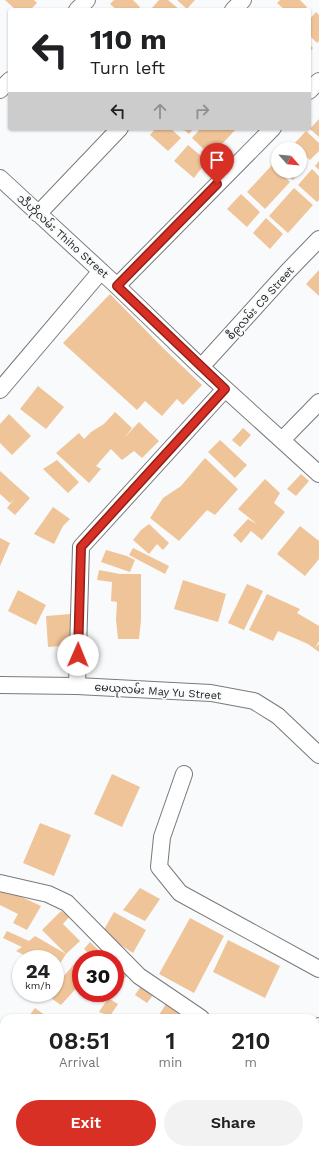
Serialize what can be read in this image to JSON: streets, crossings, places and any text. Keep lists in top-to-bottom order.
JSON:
{
  "streets": {
    "street": ["သီဟိုလမ်း Thiho Street", "စီ၉လမ်း C9 Street", "မေယုလမ်း May Yu Street"]
  },
  "crossings": [
    ["သီဟိုလမ်း Thiho Street", "စီ၉လမ်း C9 Street"]
  ],
  "north": "bottom right",
  "page": {
    "turn": ["110 m", "Turn left"],
    "speed": "24 km/h",
    "limit": "30",
    "eta": [
      "08:51",
      "Arrival",
      "1",
      "min",
      "210",
      "m"
    ],
    "buttons": ["Exit", "Share"]
  }
}
